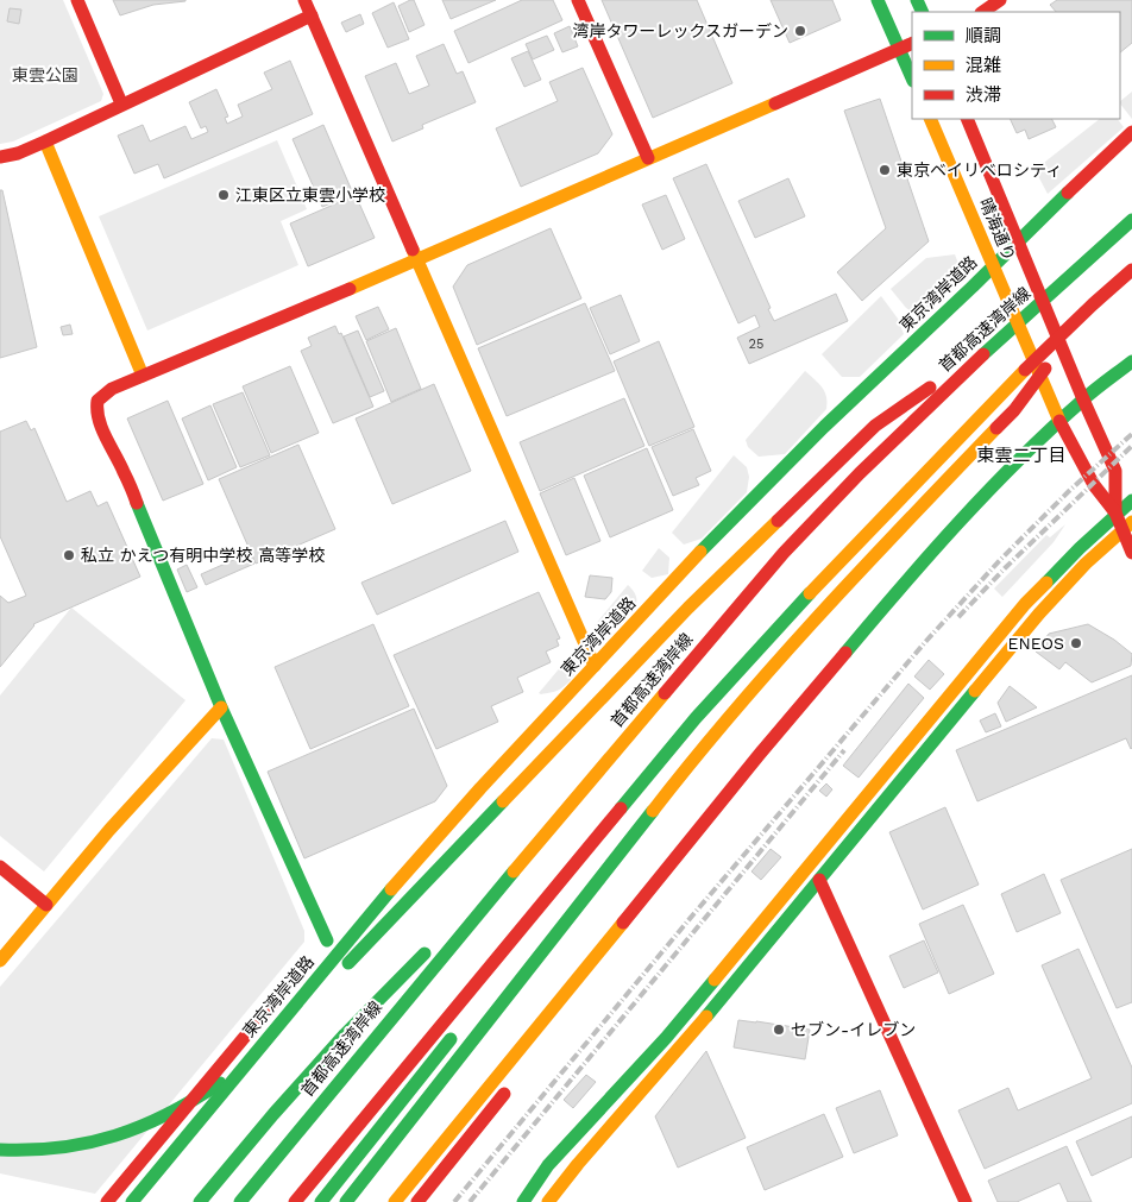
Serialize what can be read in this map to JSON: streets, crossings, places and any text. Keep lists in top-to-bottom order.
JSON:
{
  "streets": {
    "main road": ["晴海通り", "東京湾岸道路", "首都高速湾岸線"]
  },
  "crossings": [
    ["晴海通り", "東京湾岸道路"]
  ],
  "districts": ["東雲二丁目"],
  "parks": ["東雲公園"],
  "places": [
    "湾岸タワーレックスガーデン",
    "東京ベイリベロシティ",
    "江東区立東雲小学校",
    "私立 かえつ有明中学校 高等学校",
    "ENEOS",
    "セブン-イレブン"
  ],
  "house_numbers": ["25"],
  "legend": ["順調", "混雑", "渋滞"]
}
